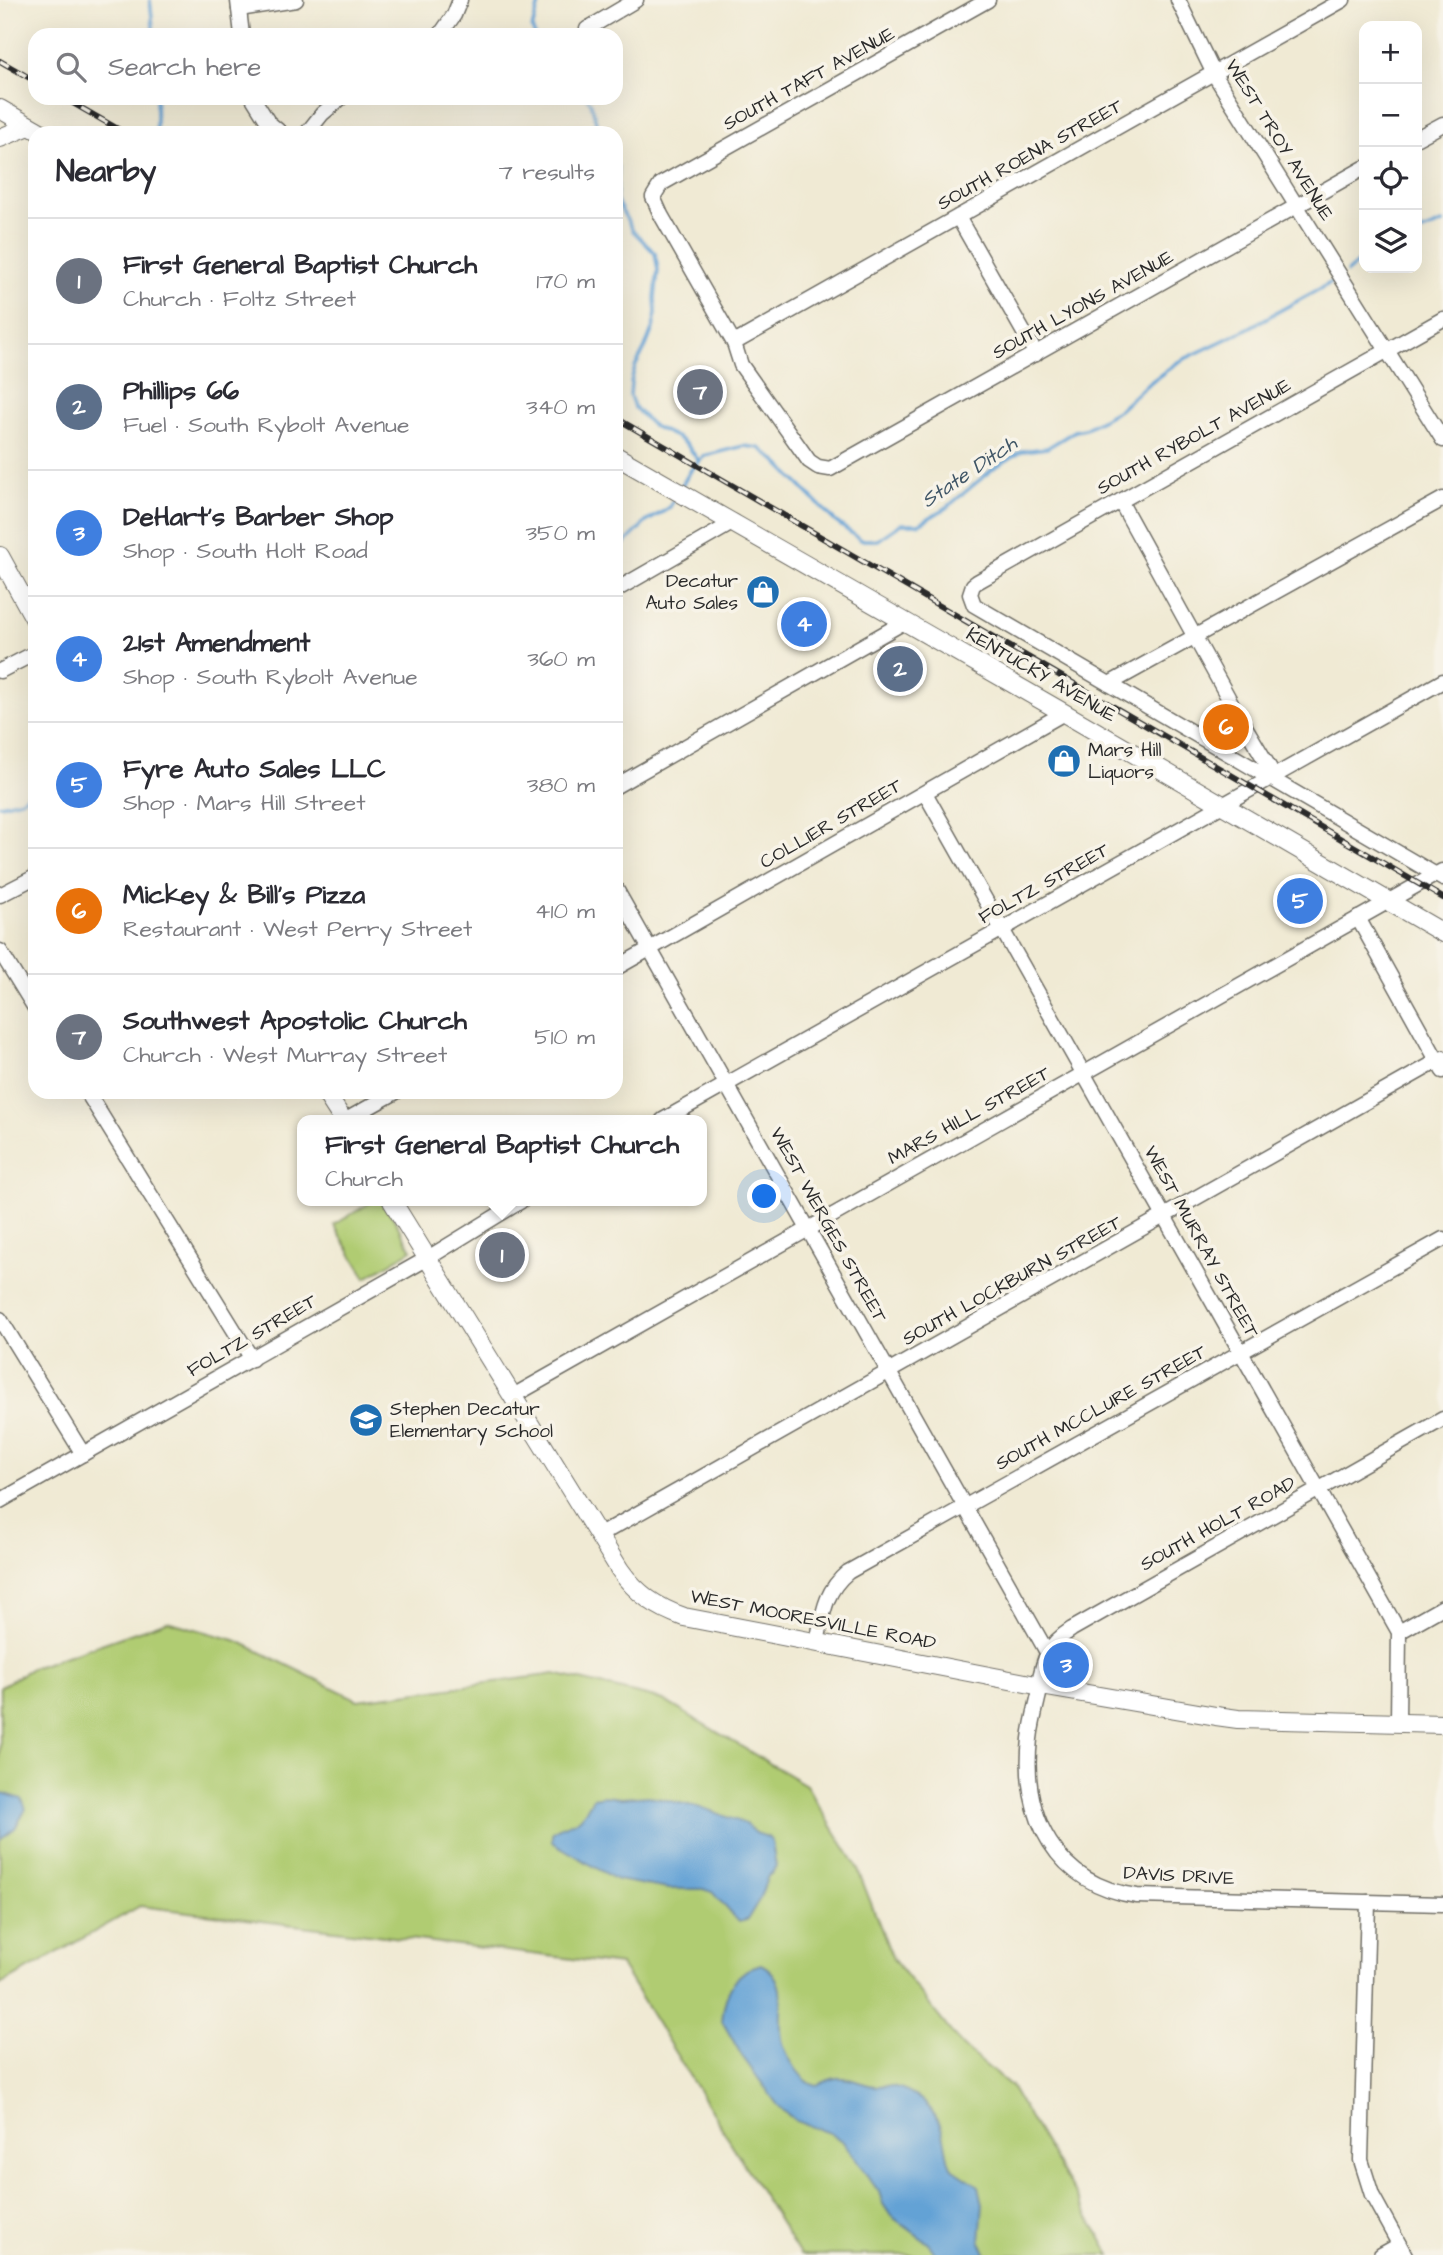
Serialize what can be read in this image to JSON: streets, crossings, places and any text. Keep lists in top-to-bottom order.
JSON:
{
  "streets": {
    "main road": ["KENTUCKY AVENUE", "WEST MOORESVILLE ROAD"],
    "street": [
      "SOUTH TAFT AVENUE",
      "WEST TROY AVENUE",
      "SOUTH ROENA STREET",
      "SOUTH LYONS AVENUE",
      "SOUTH RYBOLT AVENUE",
      "COLLIER STREET",
      "FOLTZ STREET",
      "MARS HILL STREET",
      "WEST WERGES STREET",
      "WEST MURRAY STREET",
      "SOUTH LOCKBURN STREET",
      "SOUTH MCCLURE STREET",
      "SOUTH HOLT ROAD",
      "DAVIS DRIVE"
    ]
  },
  "crossings": [
    ["SOUTH TAFT AVENUE", "SOUTH ROENA STREET"],
    ["SOUTH TAFT AVENUE", "SOUTH LYONS AVENUE"],
    ["WEST TROY AVENUE", "SOUTH ROENA STREET"],
    ["WEST TROY AVENUE", "SOUTH LYONS AVENUE"],
    ["WEST TROY AVENUE", "SOUTH RYBOLT AVENUE"],
    ["SOUTH ROENA STREET", "SOUTH LYONS AVENUE"],
    ["KENTUCKY AVENUE", "COLLIER STREET"],
    ["KENTUCKY AVENUE", "FOLTZ STREET"],
    ["KENTUCKY AVENUE", "MARS HILL STREET"],
    ["COLLIER STREET", "WEST WERGES STREET"],
    ["COLLIER STREET", "WEST MURRAY STREET"],
    ["FOLTZ STREET", "WEST WERGES STREET"],
    ["FOLTZ STREET", "WEST MURRAY STREET"],
    ["FOLTZ STREET", "WEST MOORESVILLE ROAD"],
    ["MARS HILL STREET", "WEST WERGES STREET"],
    ["MARS HILL STREET", "WEST MURRAY STREET"],
    ["MARS HILL STREET", "WEST MOORESVILLE ROAD"],
    ["WEST WERGES STREET", "SOUTH LOCKBURN STREET"],
    ["WEST WERGES STREET", "SOUTH MCCLURE STREET"],
    ["WEST WERGES STREET", "SOUTH HOLT ROAD"],
    ["WEST MURRAY STREET", "SOUTH LOCKBURN STREET"],
    ["WEST MURRAY STREET", "SOUTH MCCLURE STREET"],
    ["WEST MURRAY STREET", "SOUTH HOLT ROAD"],
    ["WEST MURRAY STREET", "WEST MOORESVILLE ROAD"],
    ["SOUTH LOCKBURN STREET", "WEST MOORESVILLE ROAD"],
    ["SOUTH MCCLURE STREET", "WEST MOORESVILLE ROAD"],
    ["WEST MOORESVILLE ROAD", "DAVIS DRIVE"]
  ],
  "water": ["State Ditch"],
  "places": {
    "shop": ["Decatur Auto Sales", "Mars Hill Liquors"],
    "school or university": ["Stephen Decatur Elementary School"]
  },
  "page": {
    "map_buttons": ["+", "−"],
    "search": "Search here",
    "heading": ["Nearby", "7 results"],
    "list": [
      {
        "mark": "1",
        "name": "First General Baptist Church",
        "note": "Church · Foltz Street",
        "value": "170 m"
      },
      {
        "mark": "2",
        "name": "Phillips 66",
        "note": "Fuel · South Rybolt Avenue",
        "value": "340 m"
      },
      {
        "mark": "3",
        "name": "DeHart’s Barber Shop",
        "note": "Shop · South Holt Road",
        "value": "350 m"
      },
      {
        "mark": "4",
        "name": "21st Amendment",
        "note": "Shop · South Rybolt Avenue",
        "value": "360 m"
      },
      {
        "mark": "5",
        "name": "Fyre Auto Sales LLC",
        "note": "Shop · Mars Hill Street",
        "value": "380 m"
      },
      {
        "mark": "6",
        "name": "Mickey & Bill's Pizza",
        "note": "Restaurant · West Perry Street",
        "value": "410 m"
      },
      {
        "mark": "7",
        "name": "Southwest Apostolic Church",
        "note": "Church · West Murray Street",
        "value": "510 m"
      }
    ],
    "pins": [
      "7",
      "4",
      "2",
      "6",
      "5",
      "1",
      "3"
    ],
    "popup": ["First General Baptist Church", "Church"]
  }
}
